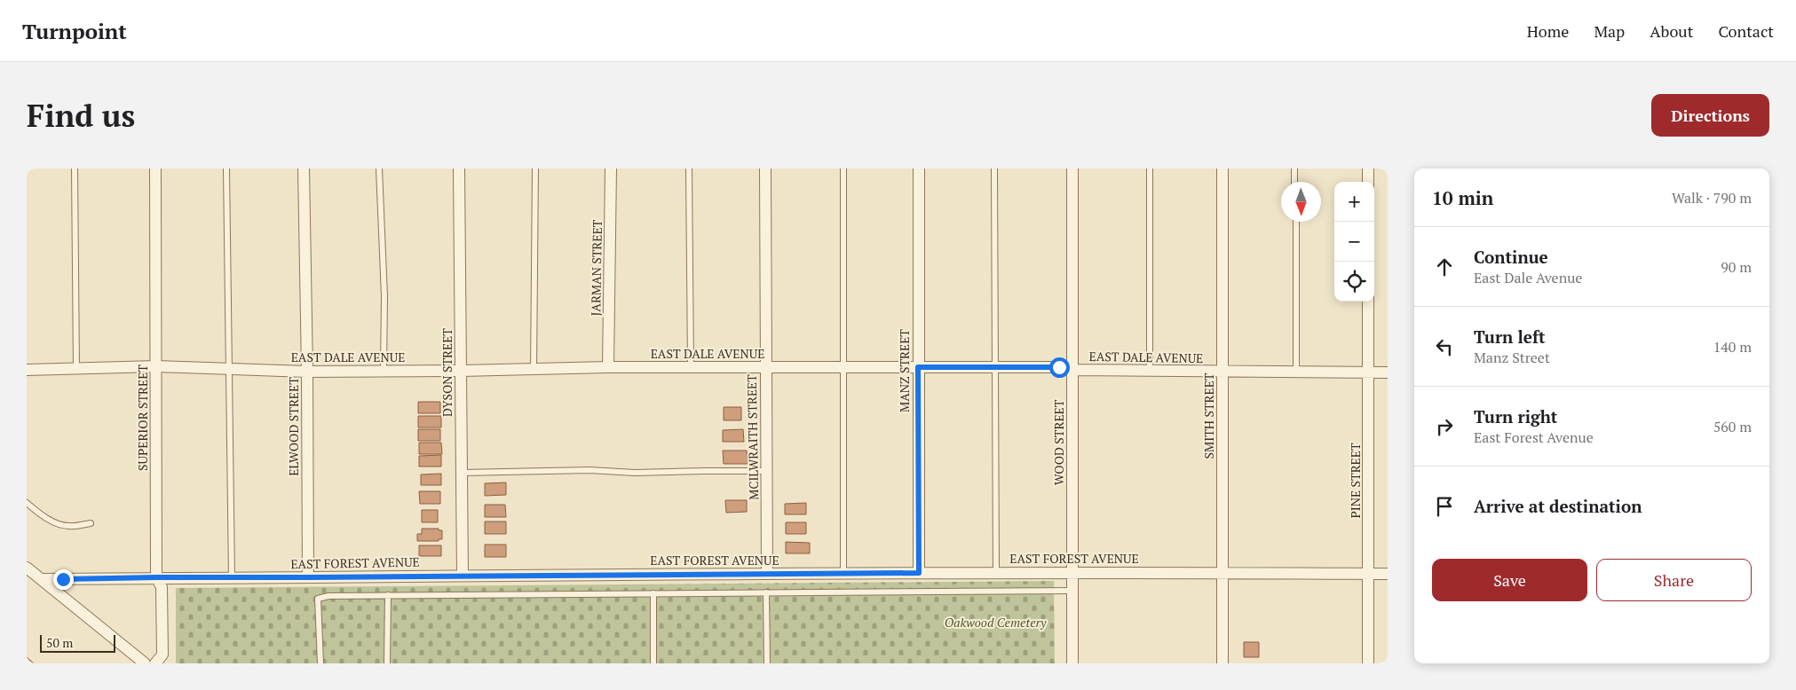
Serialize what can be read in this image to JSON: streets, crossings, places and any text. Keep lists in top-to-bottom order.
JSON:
{
  "streets": {
    "street": [
      "JARMAN STREET",
      "EAST DALE AVENUE",
      "MANZ STREET",
      "DYSON STREET",
      "SMITH STREET",
      "SUPERIOR STREET",
      "ELWOOD STREET",
      "MCILWRAITH STREET",
      "WOOD STREET",
      "PINE STREET",
      "EAST FOREST AVENUE"
    ]
  },
  "crossings": [
    ["JARMAN STREET", "EAST DALE AVENUE"],
    ["EAST DALE AVENUE", "MANZ STREET"],
    ["EAST DALE AVENUE", "DYSON STREET"],
    ["EAST DALE AVENUE", "SMITH STREET"],
    ["EAST DALE AVENUE", "SUPERIOR STREET"],
    ["EAST DALE AVENUE", "ELWOOD STREET"],
    ["EAST DALE AVENUE", "MCILWRAITH STREET"],
    ["EAST DALE AVENUE", "WOOD STREET"],
    ["EAST DALE AVENUE", "PINE STREET"],
    ["MANZ STREET", "EAST FOREST AVENUE"],
    ["DYSON STREET", "EAST FOREST AVENUE"],
    ["SMITH STREET", "EAST FOREST AVENUE"],
    ["SUPERIOR STREET", "EAST FOREST AVENUE"],
    ["ELWOOD STREET", "EAST FOREST AVENUE"],
    ["MCILWRAITH STREET", "EAST FOREST AVENUE"],
    ["WOOD STREET", "EAST FOREST AVENUE"],
    ["PINE STREET", "EAST FOREST AVENUE"]
  ],
  "parks": ["Oakwood Cemetery"],
  "scale_bar": "50 m",
  "north": "bottom",
  "page": {
    "header": "Turnpoint",
    "nav": [
      "Home",
      "Map",
      "About",
      "Contact"
    ],
    "buttons": [
      "Directions",
      ["Save", "Share"]
    ],
    "title": "Find us",
    "heading": ["10 min", "Walk · 790 m"],
    "map_buttons": ["+", "−"],
    "list": [
      ["Continue", "East Dale Avenue", "90 m"],
      ["Turn left", "Manz Street", "140 m"],
      ["Turn right", "East Forest Avenue", "560 m"],
      "Arrive at destination"
    ],
    "scale": "50 m"
  }
}
